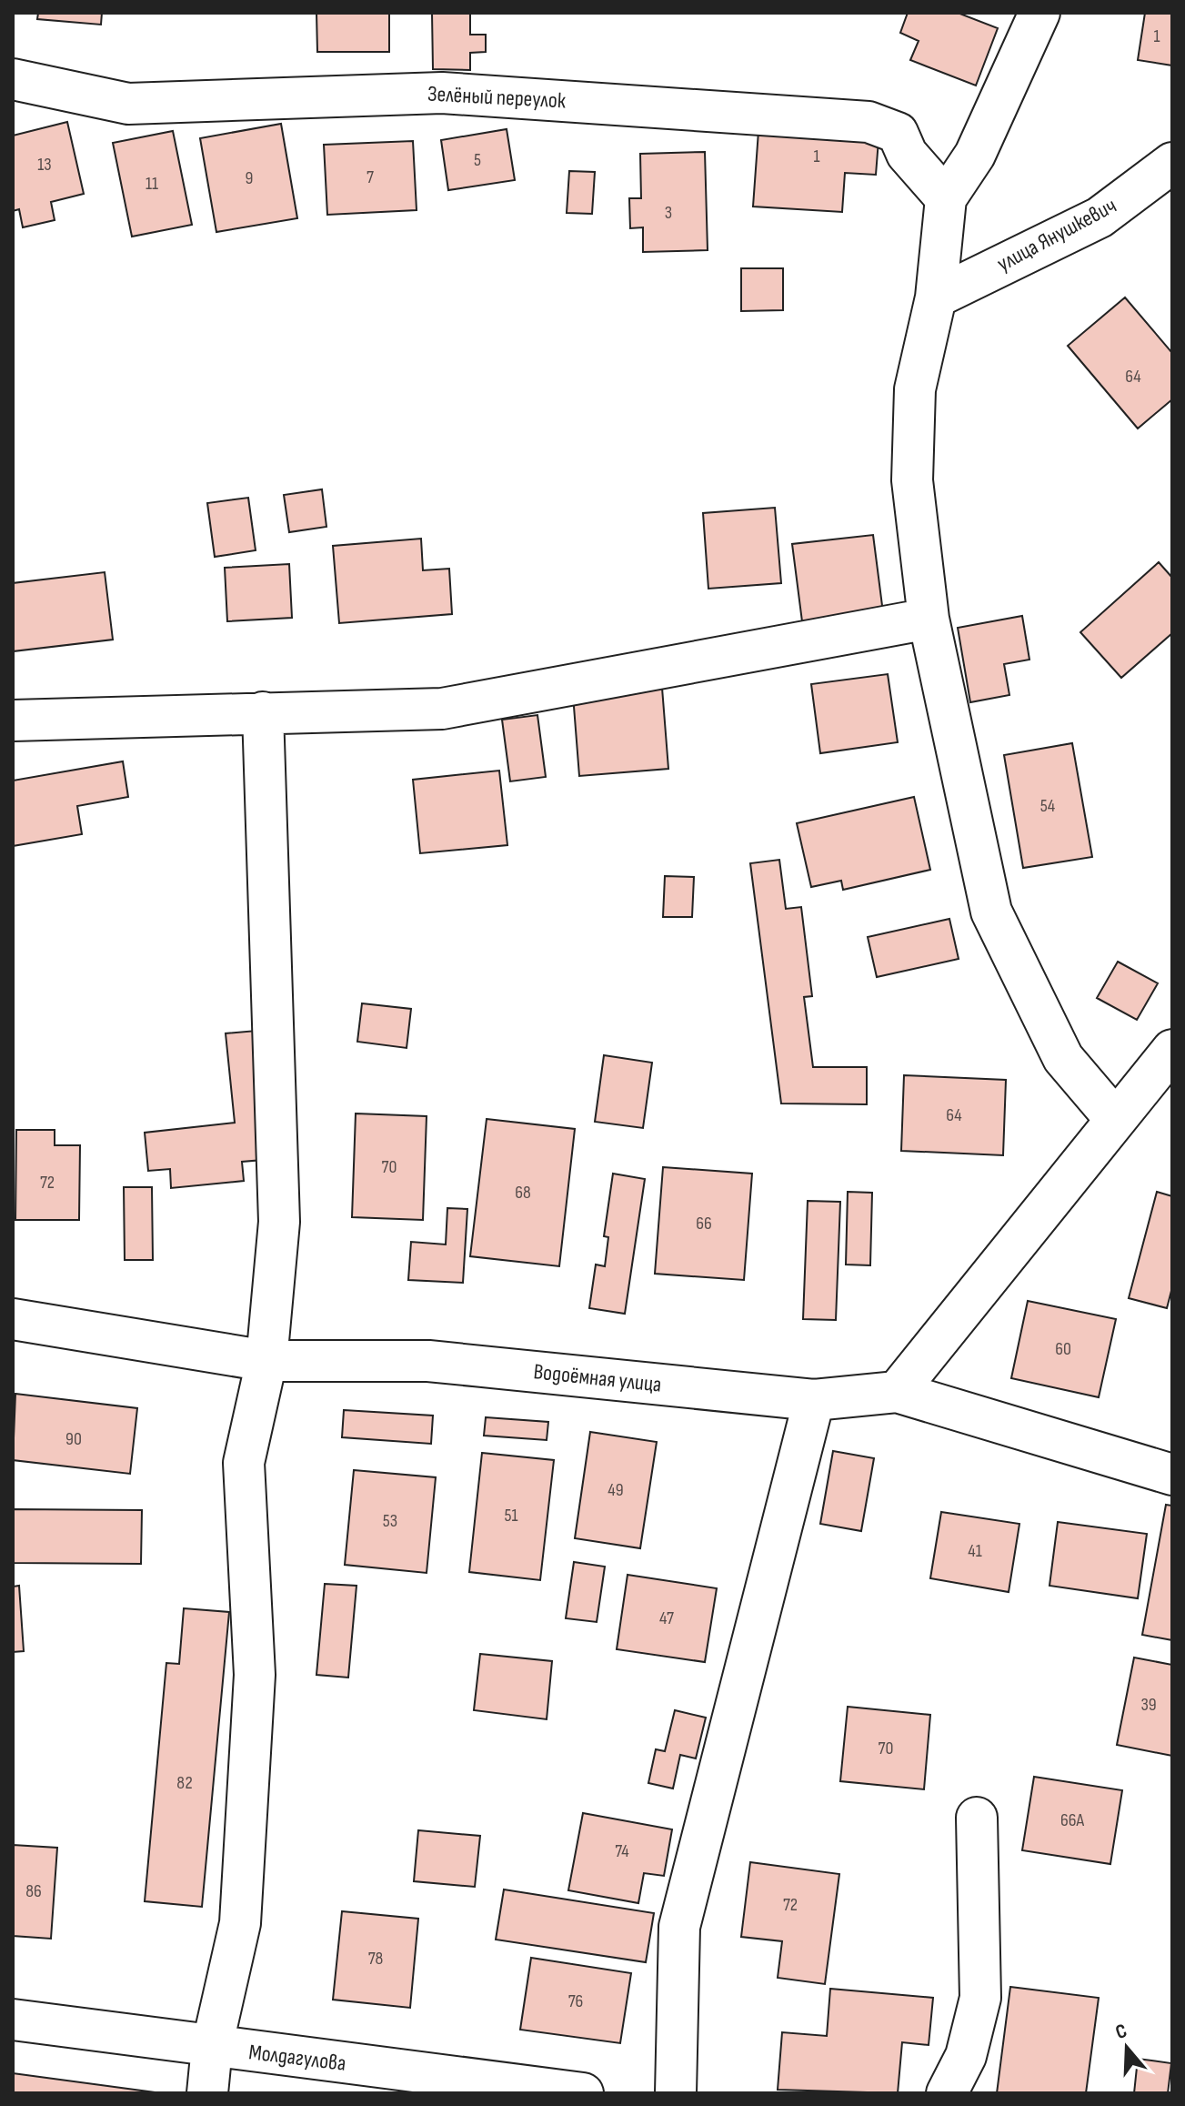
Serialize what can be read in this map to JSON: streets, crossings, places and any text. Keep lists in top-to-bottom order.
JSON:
{
  "streets": {
    "street": [
      "Зелёный переулок",
      "улица Янушкевич",
      "Водоёмная улица",
      "Молдагулова"
    ]
  },
  "house_numbers": [
    "1",
    "1",
    "5",
    "13",
    "7",
    "9",
    "11",
    "3",
    "64",
    "54",
    "64",
    "70",
    "72",
    "68",
    "66",
    "60",
    "90",
    "49",
    "51",
    "53",
    "41",
    "47",
    "39",
    "70",
    "82",
    "66А",
    "74",
    "86",
    "72",
    "78",
    "76"
  ],
  "north": "top"
}
